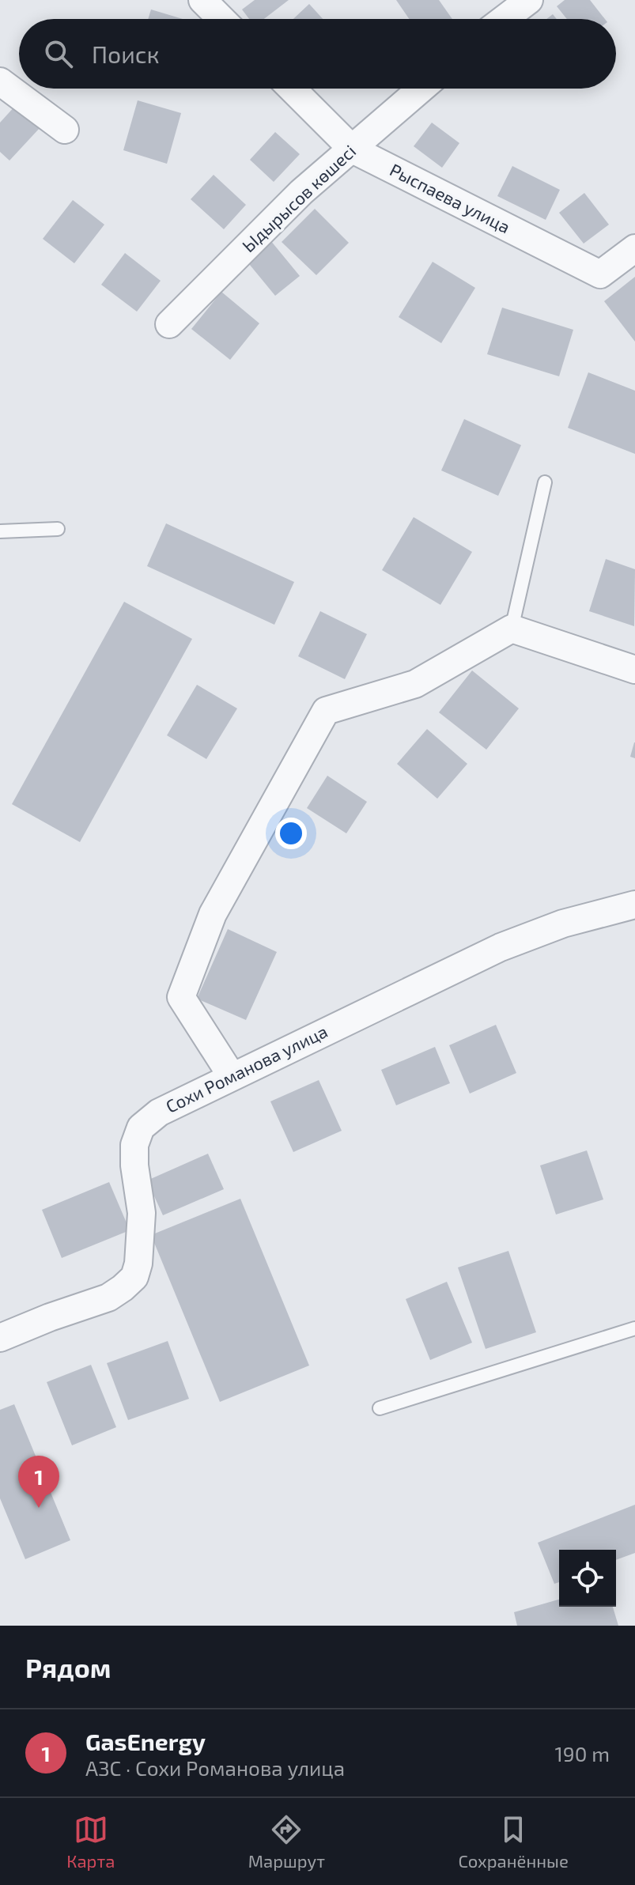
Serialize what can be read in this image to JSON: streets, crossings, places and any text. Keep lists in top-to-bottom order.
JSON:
{
  "streets": {
    "street": ["Ыдырысов көшесі", "Рыспаева улица", "Сохи Романова улица"]
  },
  "crossings": [
    ["Ыдырысов көшесі", "Рыспаева улица"]
  ],
  "page": {
    "search": "Поиск",
    "pins": "1",
    "heading": "Рядом",
    "list": [
      {
        "mark": "1",
        "name": "GasEnergy",
        "note": "АЗС · Сохи Романова улица",
        "value": "190 m"
      }
    ],
    "nav": ["Карта", "Маршрут", "Сохранённые"]
  }
}
